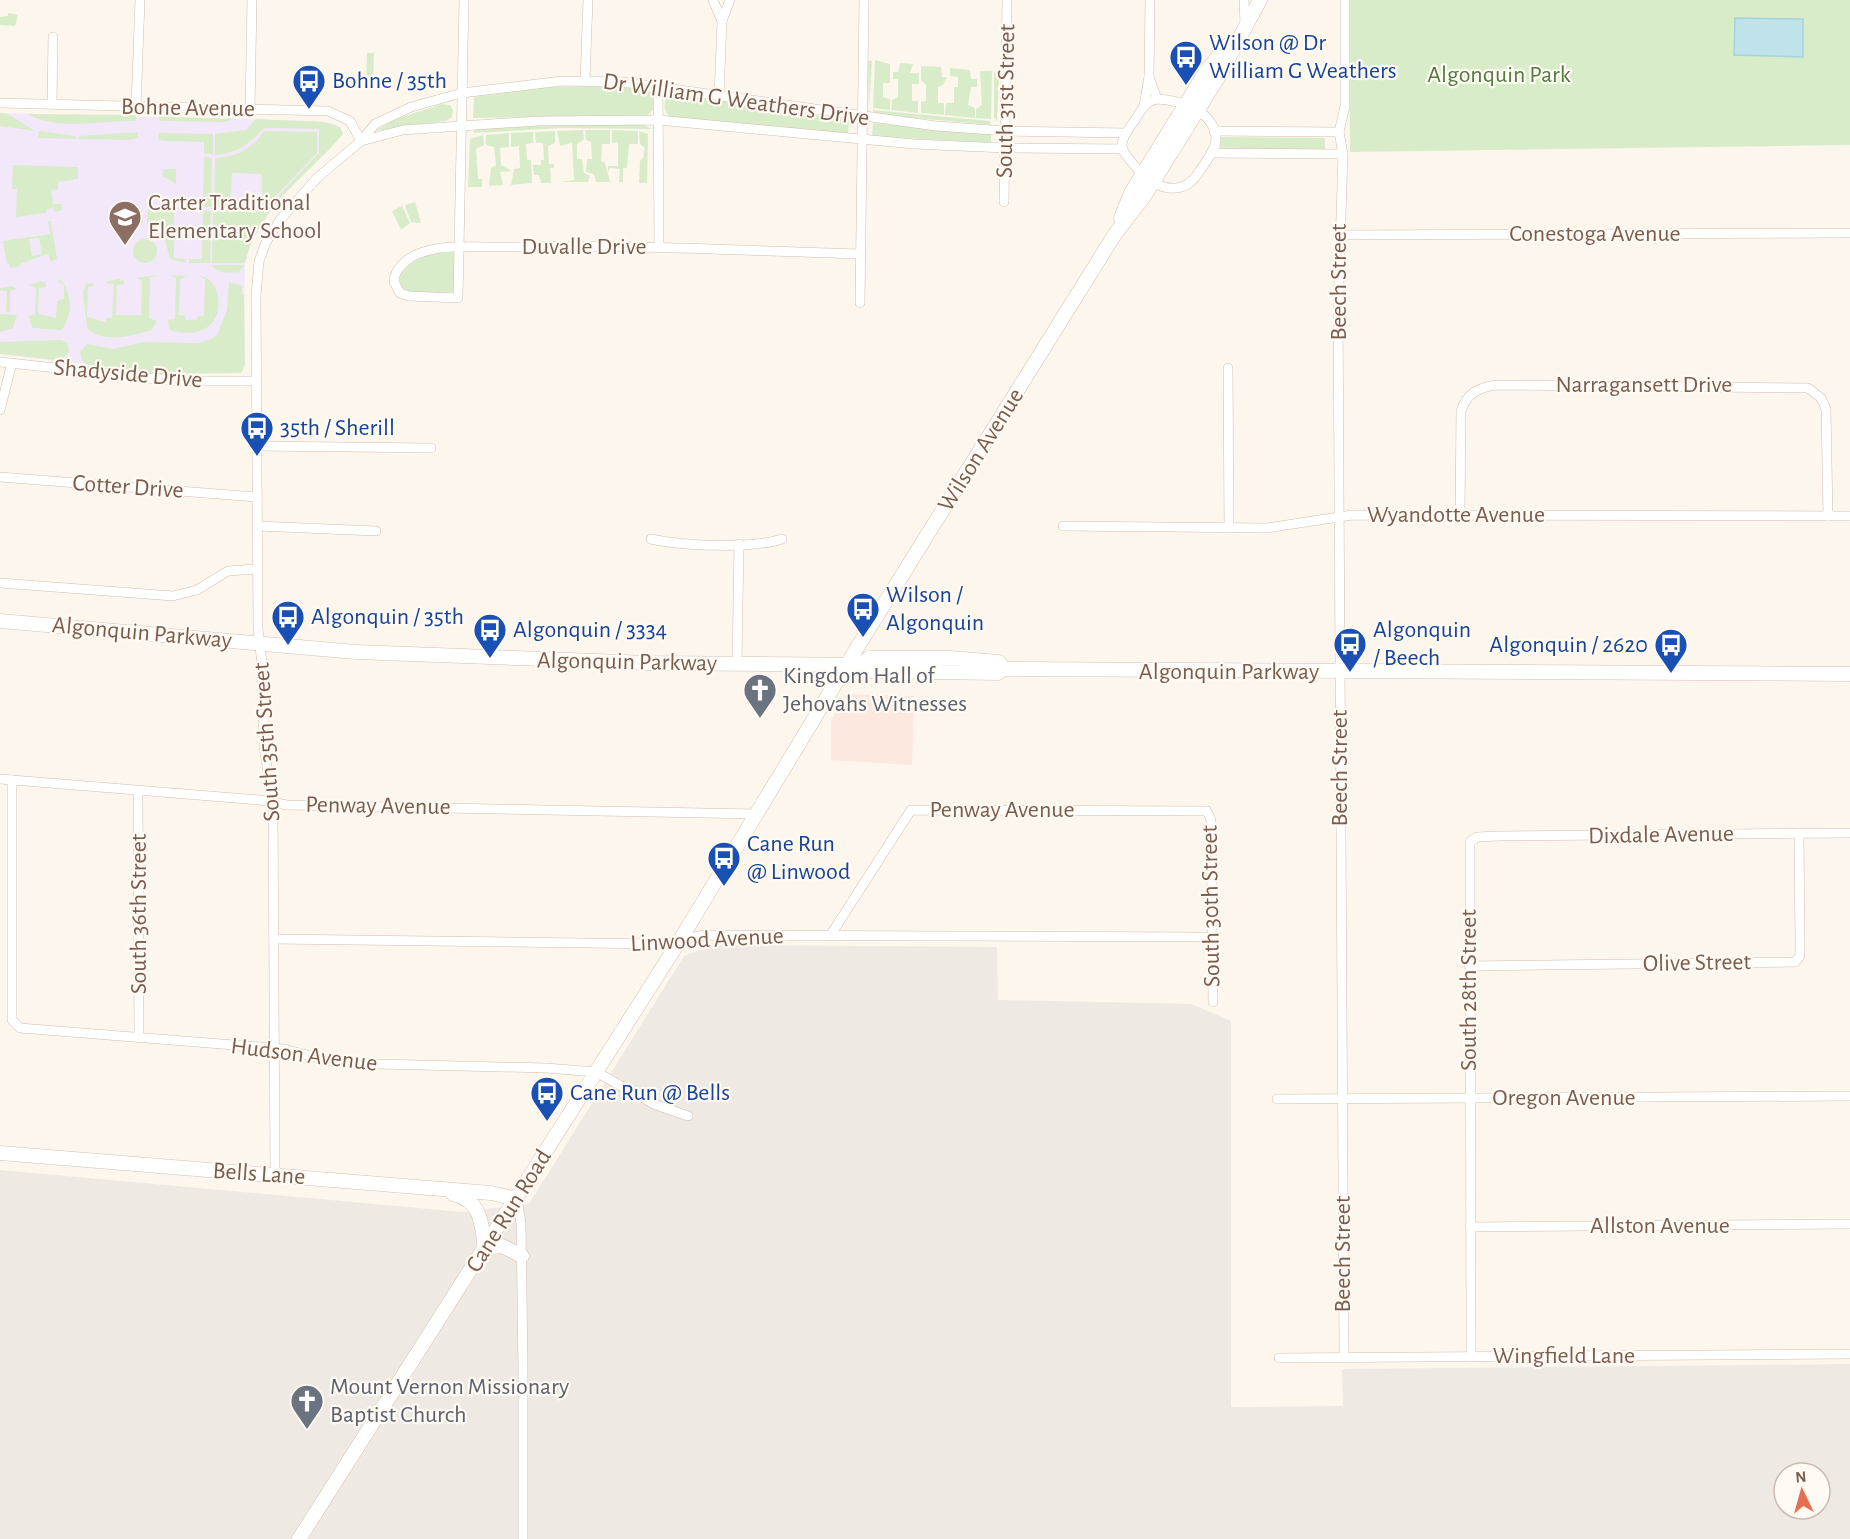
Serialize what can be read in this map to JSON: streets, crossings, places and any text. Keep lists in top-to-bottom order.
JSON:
{
  "streets": {
    "main road": [
      "Wilson Avenue",
      "Algonquin Parkway",
      "Bells Lane",
      "Cane Run Road"
    ],
    "street": [
      "Dr William G Weathers Drive",
      "South 31st Street",
      "Bohne Avenue",
      "Conestoga Avenue",
      "Duvalle Drive",
      "Beech Street",
      "Shadyside Drive",
      "Narragansett Drive",
      "Cotter Drive",
      "Wyandotte Avenue",
      "South 35th Street",
      "Penway Avenue",
      "Dixdale Avenue",
      "South 30th Street",
      "South 36th Street",
      "Linwood Avenue",
      "Olive Street",
      "South 28th Street",
      "Hudson Avenue",
      "Oregon Avenue",
      "Allston Avenue",
      "Wingfield Lane"
    ]
  },
  "crossings": [
    ["Dr William G Weathers Drive", "South 31st Street"],
    ["Dr William G Weathers Drive", "Bohne Avenue"],
    ["Dr William G Weathers Drive", "South 35th Street"],
    ["Conestoga Avenue", "Beech Street"],
    ["Beech Street", "Wyandotte Avenue"],
    ["Beech Street", "Algonquin Parkway"],
    ["Beech Street", "Oregon Avenue"],
    ["Beech Street", "Wingfield Lane"],
    ["Shadyside Drive", "South 35th Street"],
    ["Narragansett Drive", "Wyandotte Avenue"],
    ["Wilson Avenue", "Algonquin Parkway"],
    ["Wilson Avenue", "Cane Run Road"],
    ["Cotter Drive", "South 35th Street"],
    ["Algonquin Parkway", "South 35th Street"],
    ["Algonquin Parkway", "Cane Run Road"],
    ["South 35th Street", "Penway Avenue"],
    ["South 35th Street", "Linwood Avenue"],
    ["South 35th Street", "Hudson Avenue"],
    ["South 35th Street", "Bells Lane"],
    ["Penway Avenue", "South 30th Street"],
    ["Penway Avenue", "South 36th Street"],
    ["Penway Avenue", "Linwood Avenue"],
    ["Penway Avenue", "Hudson Avenue"],
    ["Penway Avenue", "Cane Run Road"],
    ["Dixdale Avenue", "Olive Street"],
    ["Dixdale Avenue", "South 28th Street"],
    ["South 30th Street", "Linwood Avenue"],
    ["South 36th Street", "Hudson Avenue"],
    ["Linwood Avenue", "Cane Run Road"],
    ["Olive Street", "South 28th Street"],
    ["South 28th Street", "Oregon Avenue"],
    ["South 28th Street", "Allston Avenue"],
    ["South 28th Street", "Wingfield Lane"],
    ["Hudson Avenue", "Cane Run Road"],
    ["Bells Lane", "Cane Run Road"]
  ],
  "parks": ["Algonquin Park"],
  "places": {
    "bus stop": [
      "Wilson @ Dr William G Weathers",
      "Bohne / 35th",
      "35th / Sherill",
      "Wilson / Algonquin",
      "Algonquin / 35th",
      "Algonquin / 3334",
      "Algonquin / Beech",
      "Algonquin / 2620",
      "Cane Run @ Linwood",
      "Cane Run @ Bells"
    ],
    "school or university": ["Carter Traditional Elementary School"],
    "church": ["Kingdom Hall of Jehovahs Witnesses", "Mount Vernon Missionary Baptist Church"]
  },
  "north": "top"
}
